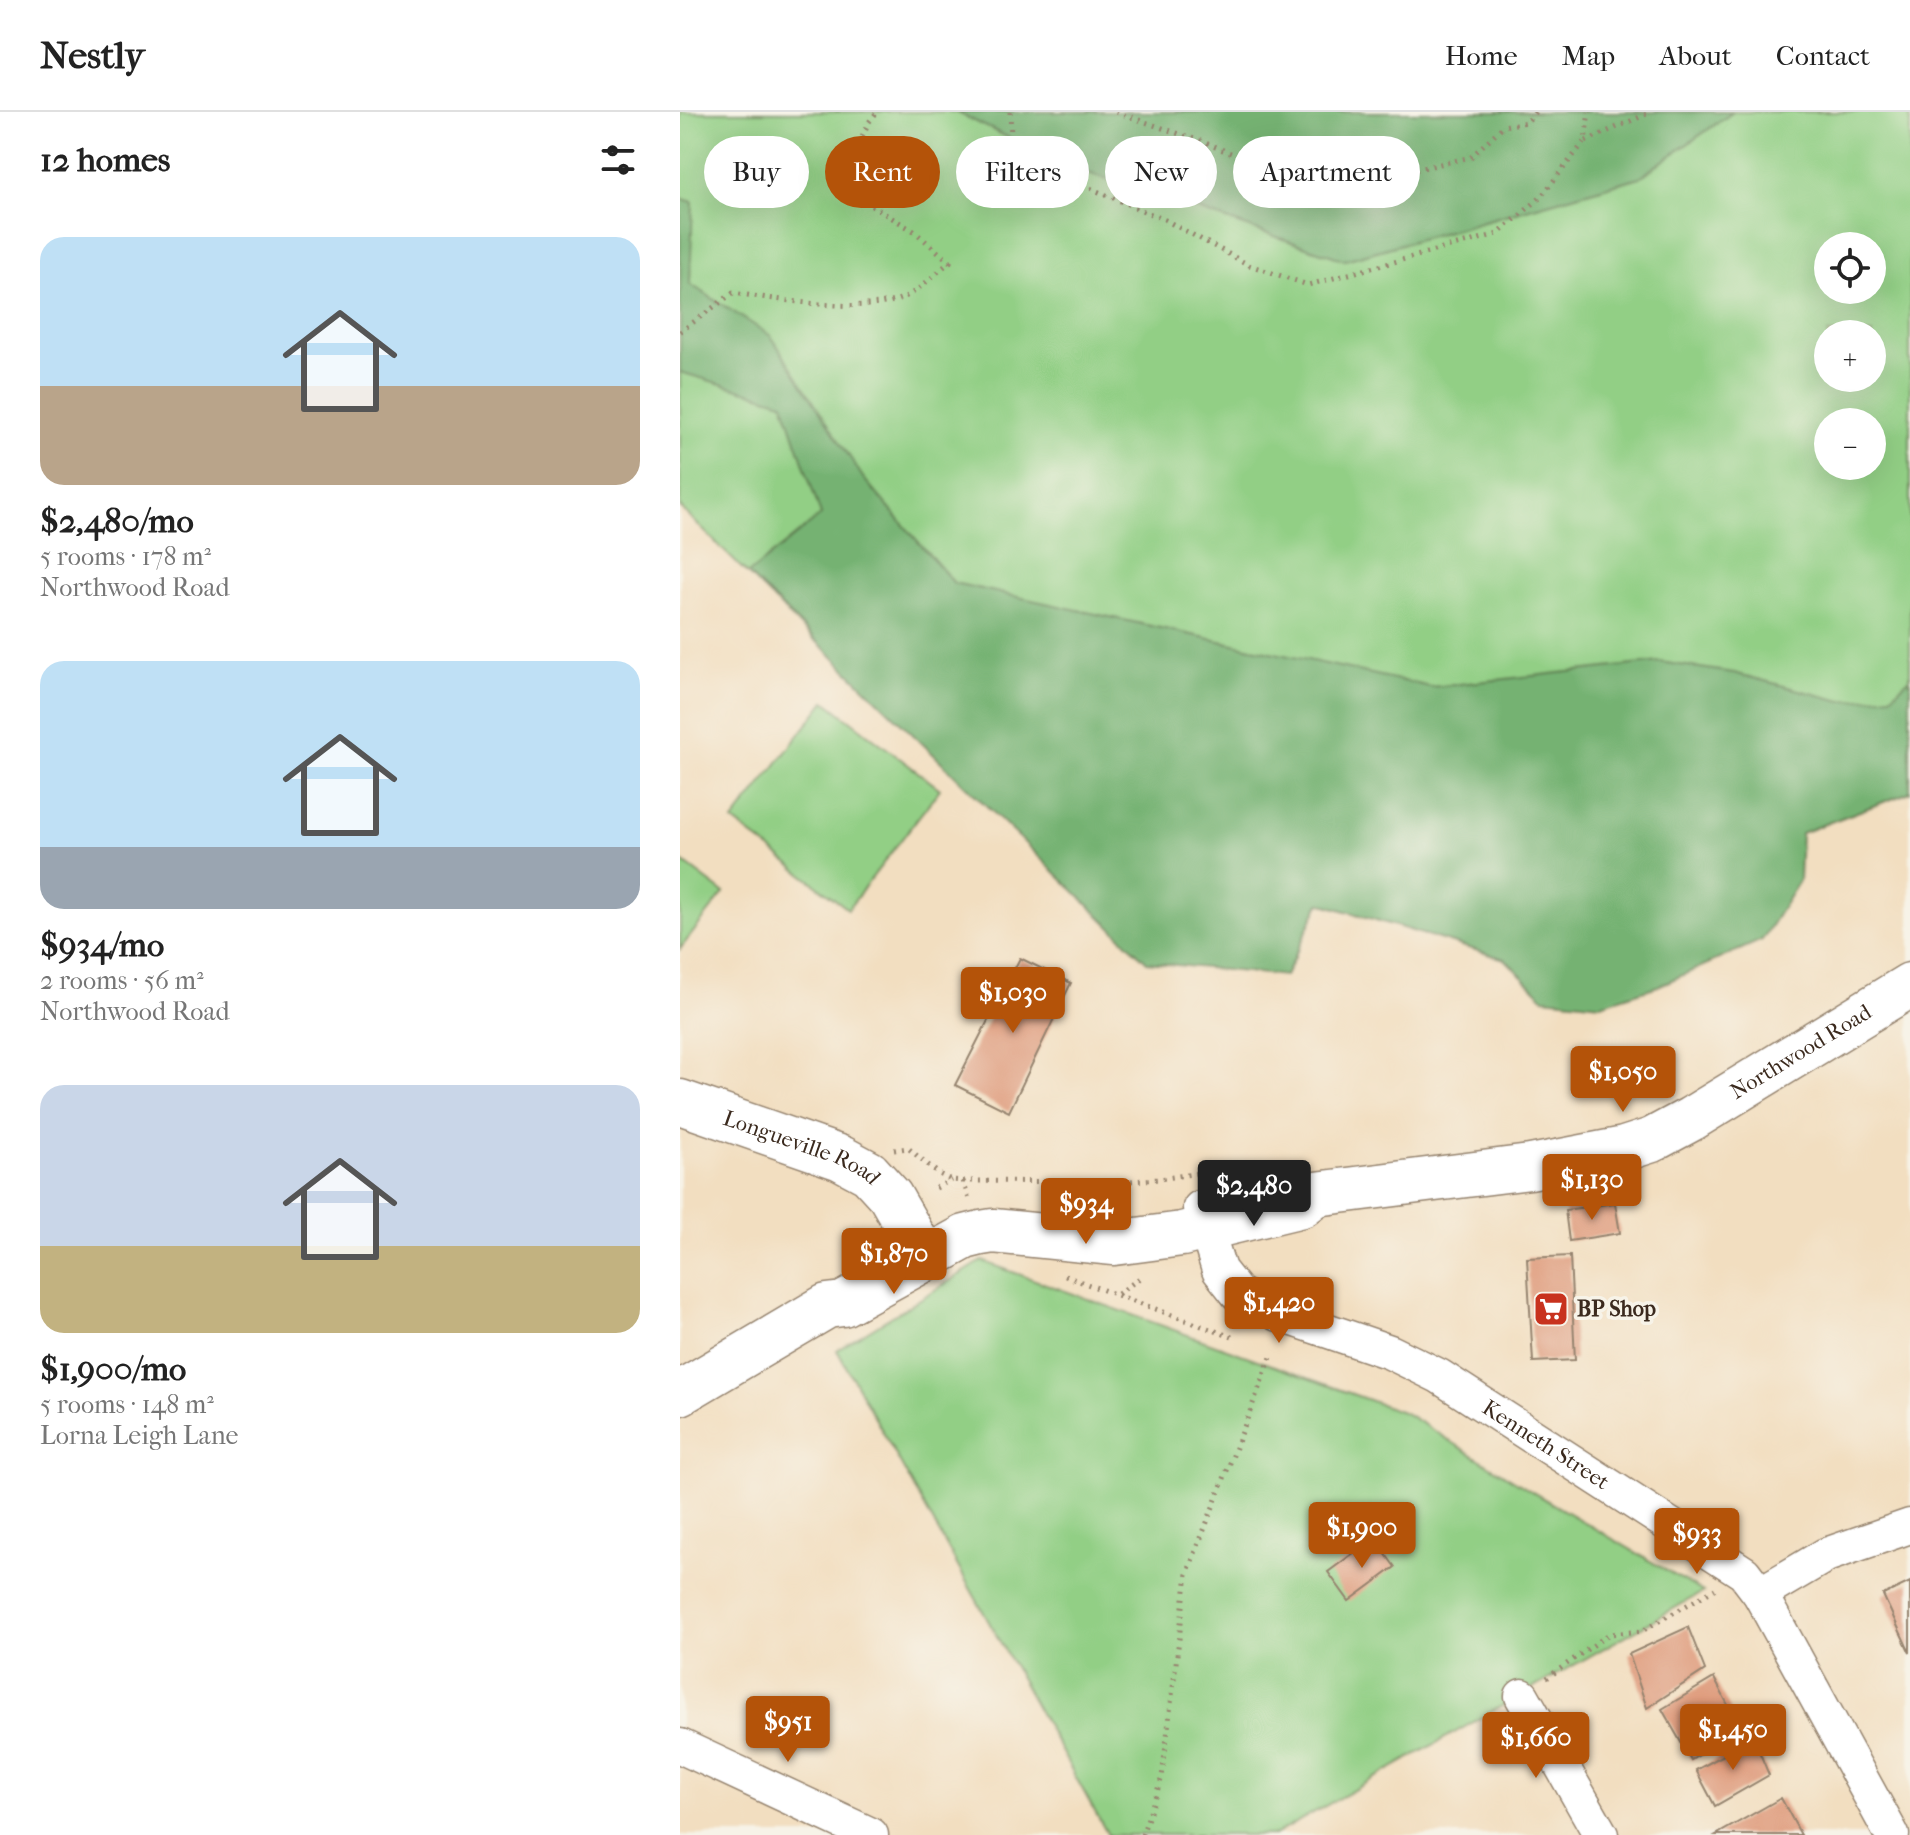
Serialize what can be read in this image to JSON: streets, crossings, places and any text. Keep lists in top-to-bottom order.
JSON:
{
  "streets": {
    "main road": ["Northwood Road", "Longueville Road"],
    "street": ["Kenneth Street"]
  },
  "crossings": [
    ["Northwood Road", "Longueville Road"],
    ["Northwood Road", "Kenneth Street"]
  ],
  "places": {
    "supermarket": ["BP Shop"]
  },
  "page": {
    "header": "Nestly",
    "nav": [
      "Home",
      "Map",
      "About",
      "Contact"
    ],
    "heading": "12 homes",
    "chip": [
      "Buy",
      "Rent",
      "Filters",
      "New",
      "Apartment"
    ],
    "list": [
      {
        "name": "$2,480/mo",
        "note": "5 rooms · 178 m² · Northwood Road"
      },
      {
        "name": "$934/mo",
        "note": "2 rooms · 56 m² · Northwood Road"
      },
      {
        "name": "$1,900/mo",
        "note": "5 rooms · 148 m² · Lorna Leigh Lane"
      }
    ],
    "map_buttons": ["+", "−"],
    "price": [
      "$1,030",
      "$1,050",
      "$1,130",
      "$2,480",
      "$934",
      "$1,870",
      "$1,420",
      "$1,900",
      "$933",
      "$951",
      "$1,450",
      "$1,660"
    ]
  }
}
